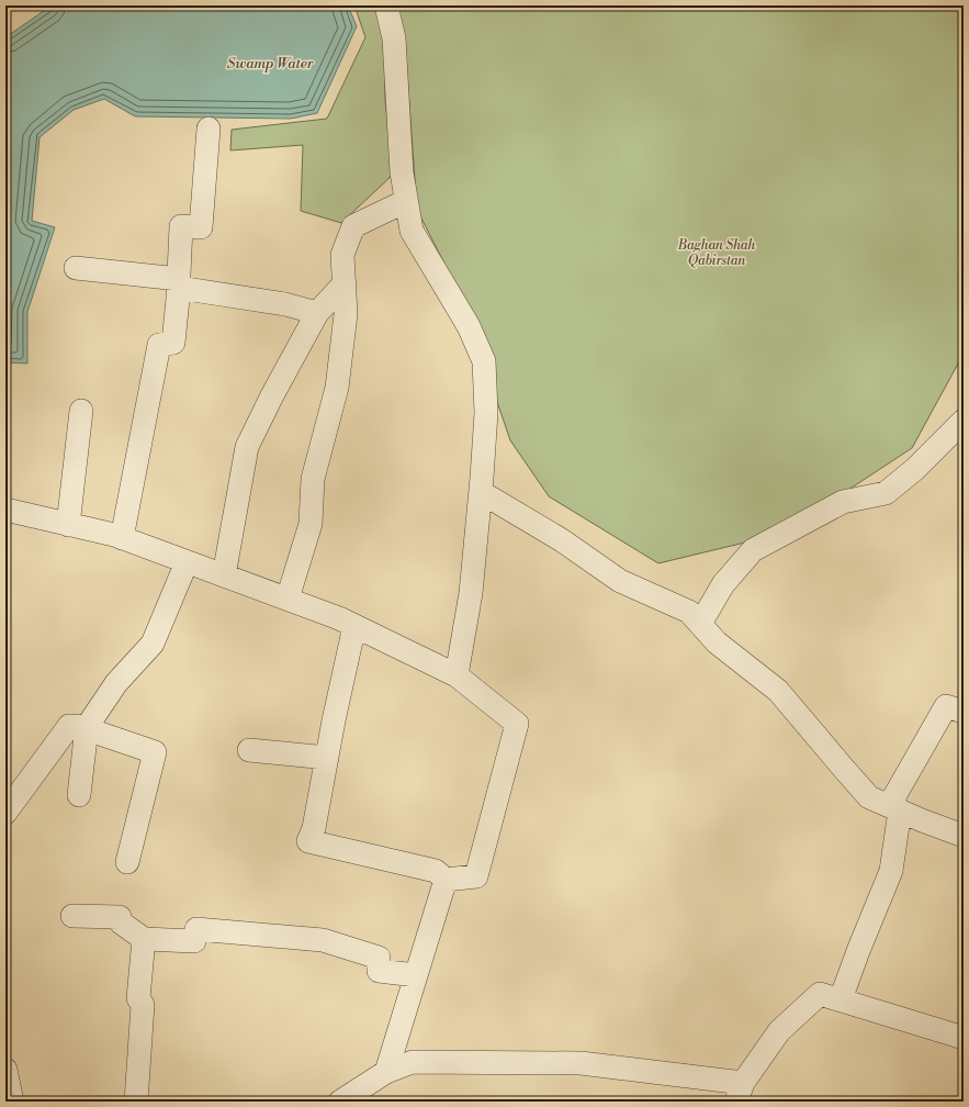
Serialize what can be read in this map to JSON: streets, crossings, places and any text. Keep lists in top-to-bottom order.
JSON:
{
  "water": ["Swamp Water"],
  "parks": ["Baghan Shah Qabirstan"]
}
